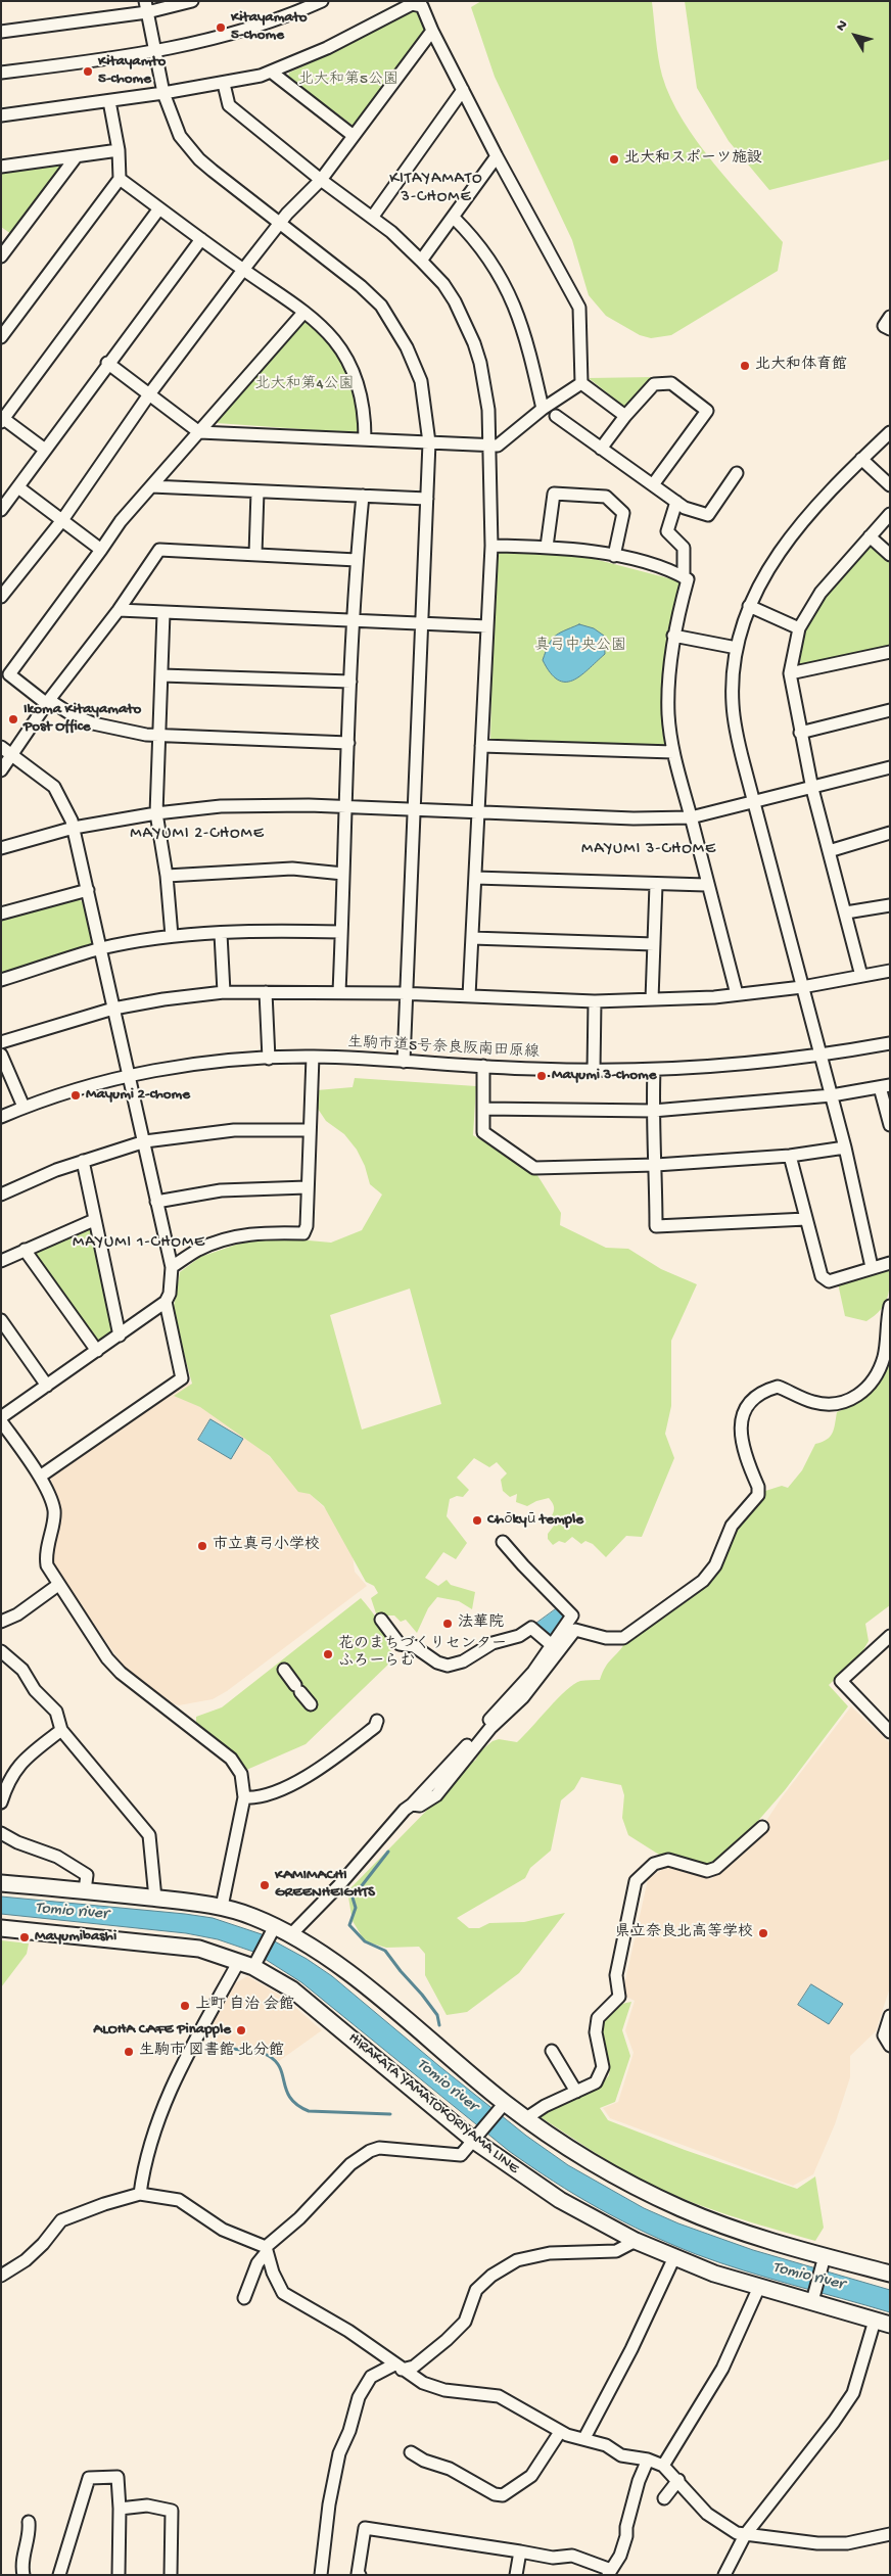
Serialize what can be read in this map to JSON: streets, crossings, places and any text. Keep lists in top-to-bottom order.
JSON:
{
  "streets": {
    "main road": ["HIRAKATA YAMATOKORIYAMA LINE"],
    "street": ["生駒市道5号奈良阪南田原線"]
  },
  "districts": [
    "KITAYAMATO 3-CHOME",
    "MAYUMI 2-CHOME",
    "MAYUMI 3-CHOME",
    "MAYUMI 1-CHOME"
  ],
  "water": ["Tomio river"],
  "parks": ["北大和第5公園", "北大和第4公園", "真弓中央公園"],
  "places": [
    "Kitayamato 5-chome",
    "Kitayamto 5-chome",
    "北大和スポーツ施設",
    "北大和体育館",
    "Ikoma Kitayamato Post Office",
    "Mayumi 3-chome",
    "Mayumi 2-chome",
    "Chōkyū temple",
    "市立真弓小学校",
    "法華院",
    "花のまちづくりセンター ふろーらむ",
    "KAMIMACHI GREENHEIGHTS",
    "県立奈良北高等学校",
    "Mayumibashi",
    "上町 自治 会館",
    "ALOHA CAFE Pinapple",
    "生駒市 図書館 北分館"
  ],
  "north": "top left"
}
